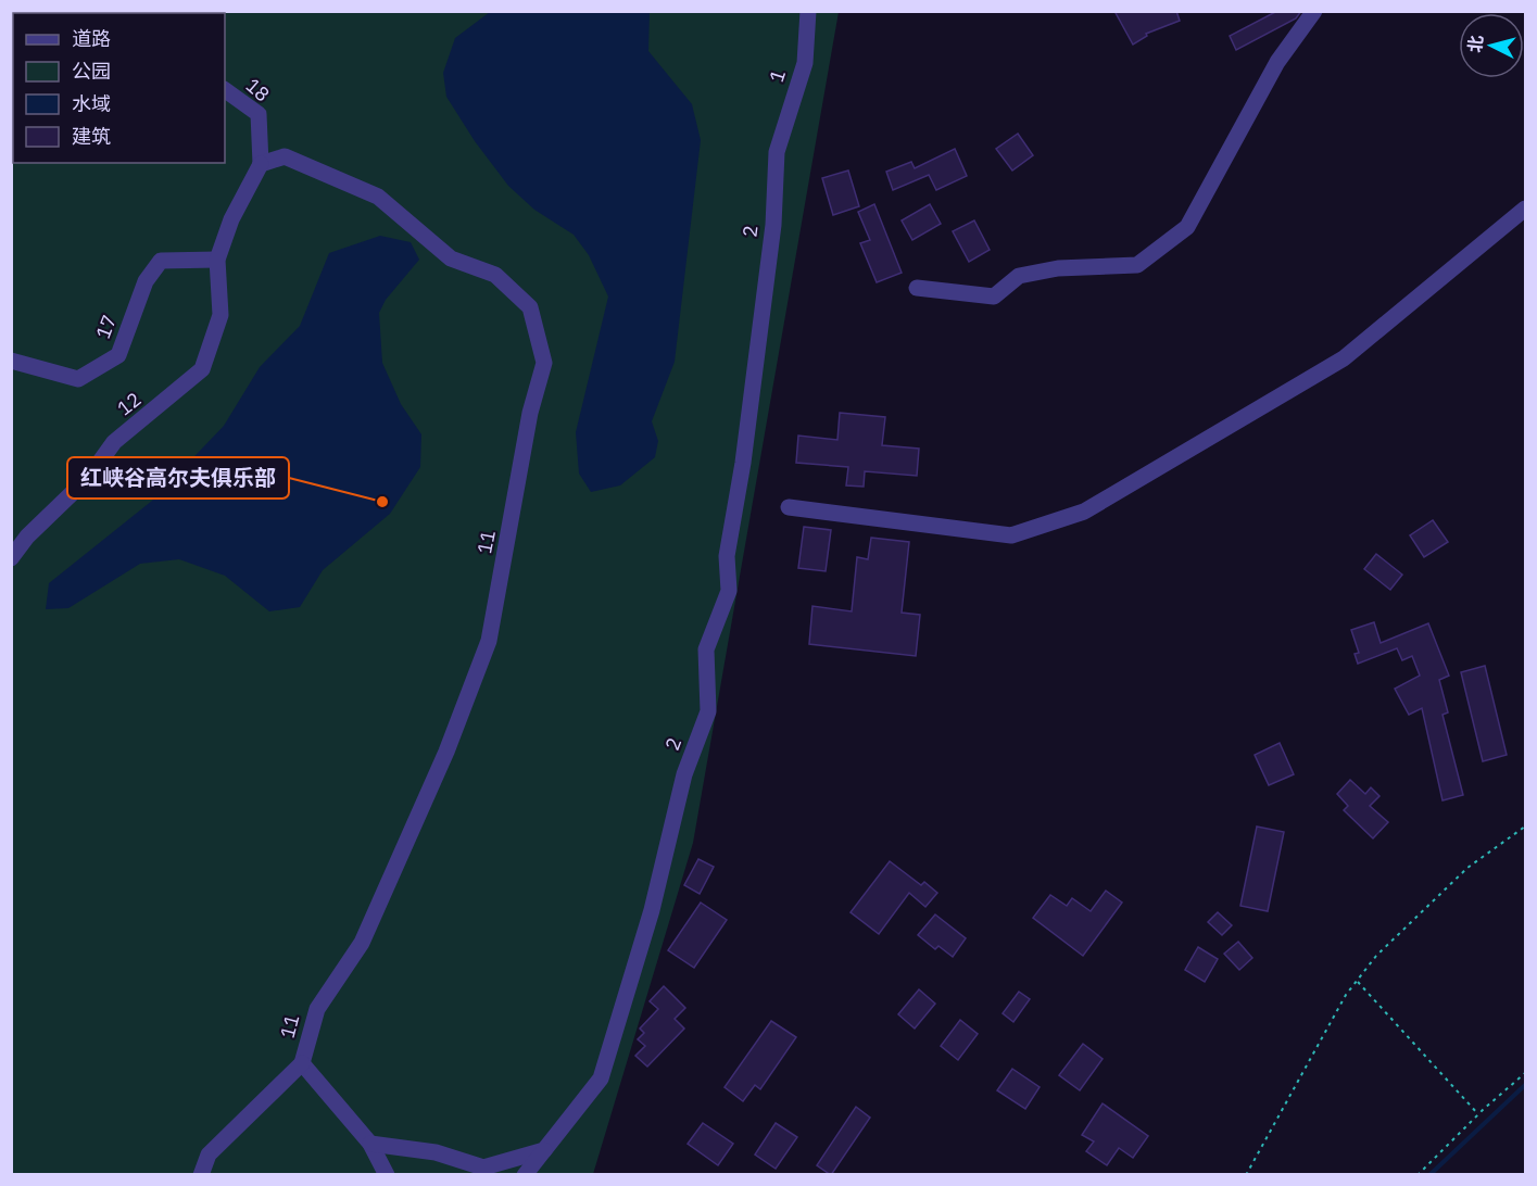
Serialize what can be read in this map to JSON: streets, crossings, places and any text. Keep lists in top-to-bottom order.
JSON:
{
  "streets": {
    "street": [
      "1",
      "18",
      "2",
      "17",
      "12",
      "11"
    ]
  },
  "crossings": [
    ["1", "2"],
    ["18", "11"],
    ["17", "12"]
  ],
  "places": ["红峡谷高尔夫俱乐部"],
  "legend": [
    "道路",
    "公园",
    "水域",
    "建筑"
  ],
  "north": "left"
}
